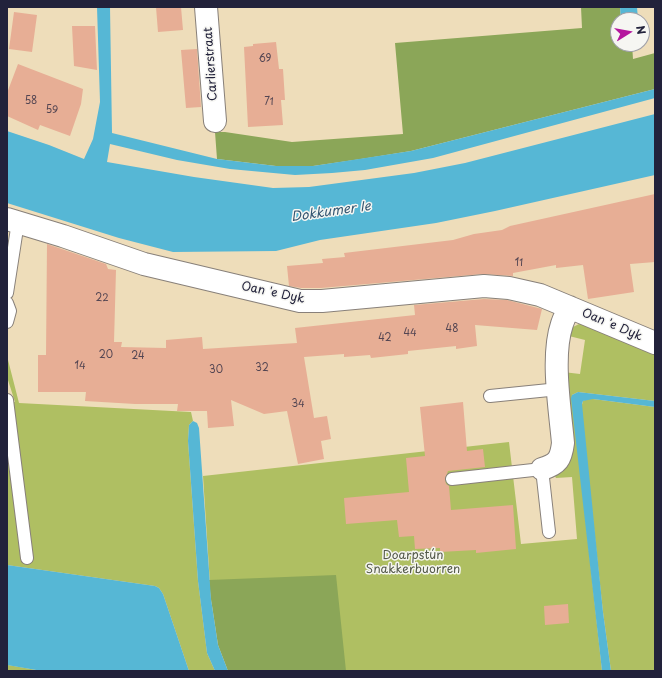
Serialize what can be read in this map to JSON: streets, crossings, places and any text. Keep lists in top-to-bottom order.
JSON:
{
  "streets": {
    "street": ["Carlierstraat", "Oan 'e Dyk"]
  },
  "water": ["Dokkumer Ie"],
  "parks": ["Doarpstún Snakkerbuorren"],
  "house_numbers": [
    "69",
    "58",
    "71",
    "59",
    "11",
    "22",
    "48",
    "44",
    "42",
    "20",
    "24",
    "14",
    "32",
    "30",
    "34"
  ],
  "north": "right"
}
